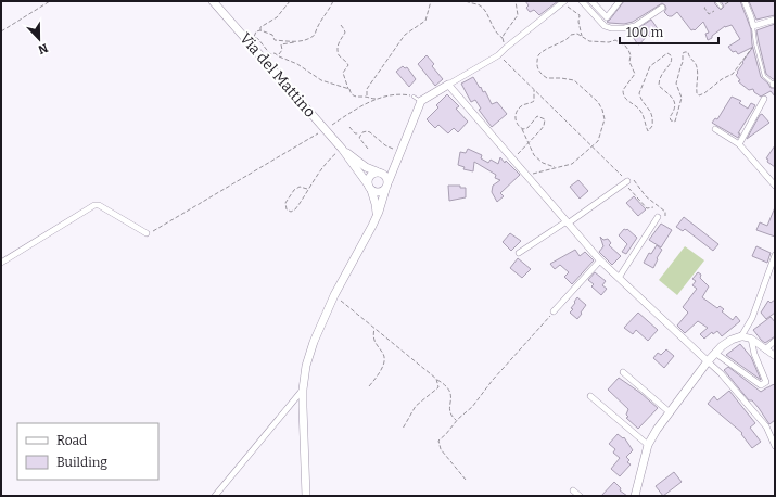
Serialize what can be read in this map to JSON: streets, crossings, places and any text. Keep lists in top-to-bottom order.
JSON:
{
  "streets": {
    "main road": ["Via del Mattino"]
  },
  "legend": ["Road", "Building"],
  "scale_bar": "100 m",
  "north": "bottom"
}
